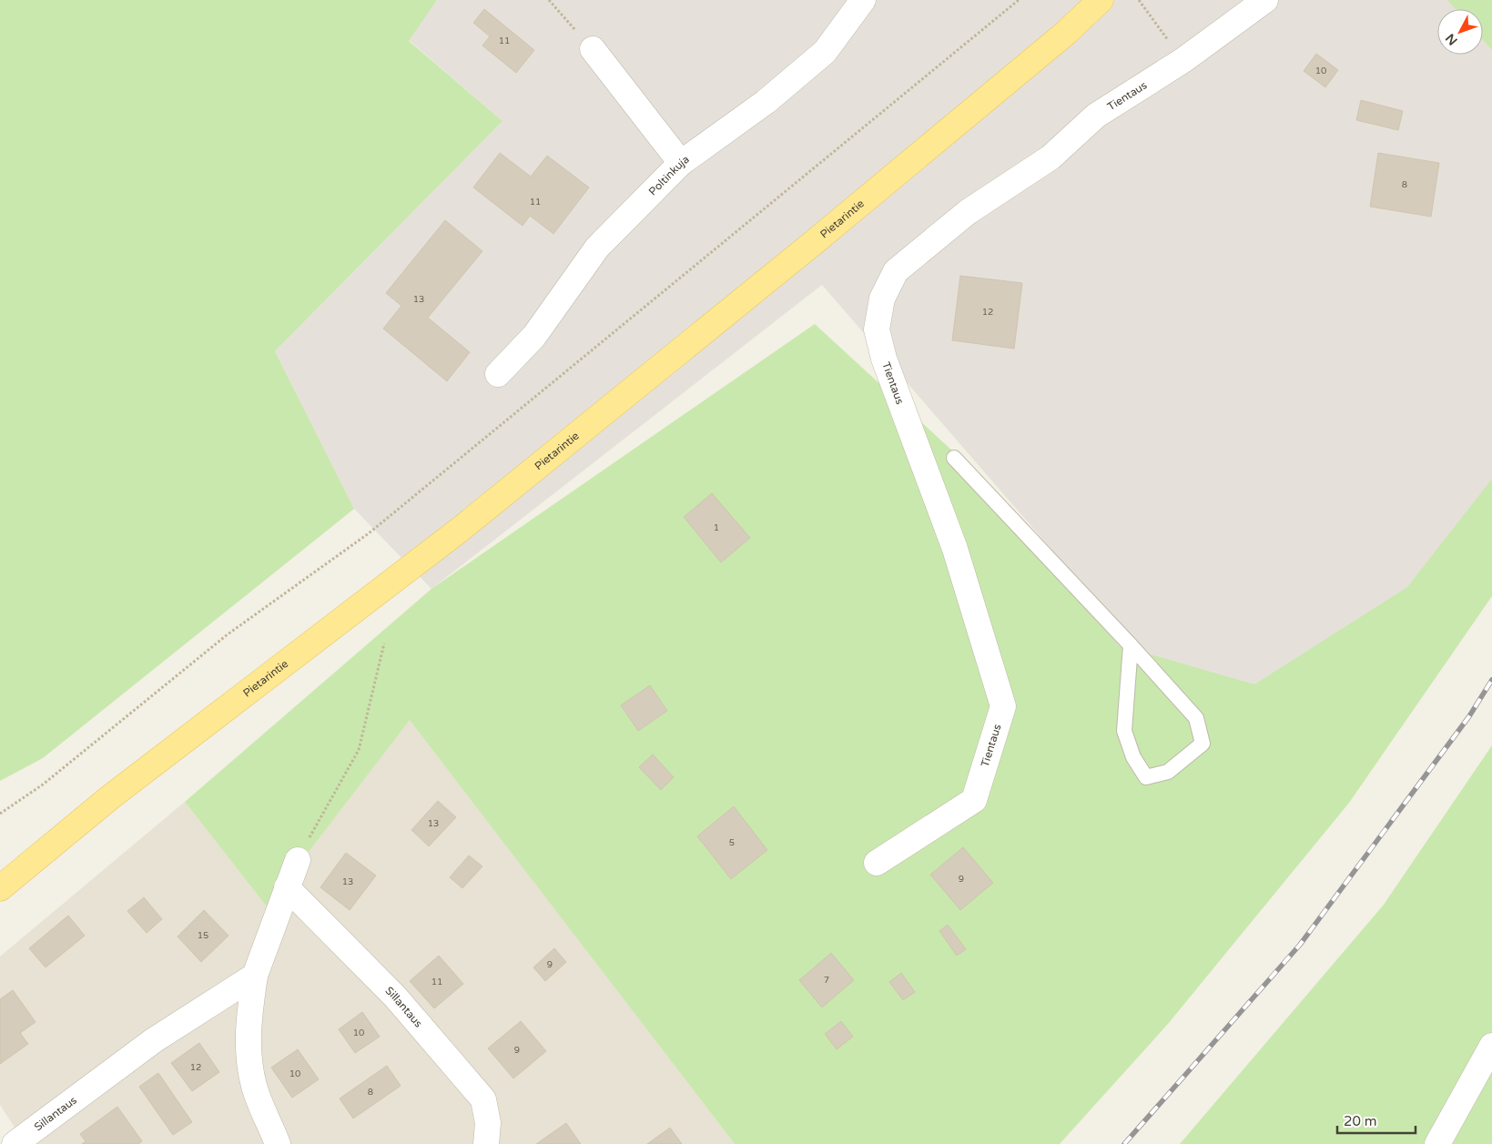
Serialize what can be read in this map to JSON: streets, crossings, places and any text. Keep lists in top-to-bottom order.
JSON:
{
  "streets": {
    "main road": ["Pietarintie"],
    "street": ["Tientaus", "Poltinkuja", "Sillantaus"]
  },
  "house_numbers": [
    "11",
    "10",
    "8",
    "11",
    "13",
    "12",
    "1",
    "13",
    "5",
    "9",
    "13",
    "15",
    "9",
    "7",
    "11",
    "10",
    "9",
    "12",
    "10",
    "8"
  ],
  "scale_bar": "20 m",
  "north": "bottom left"
}
